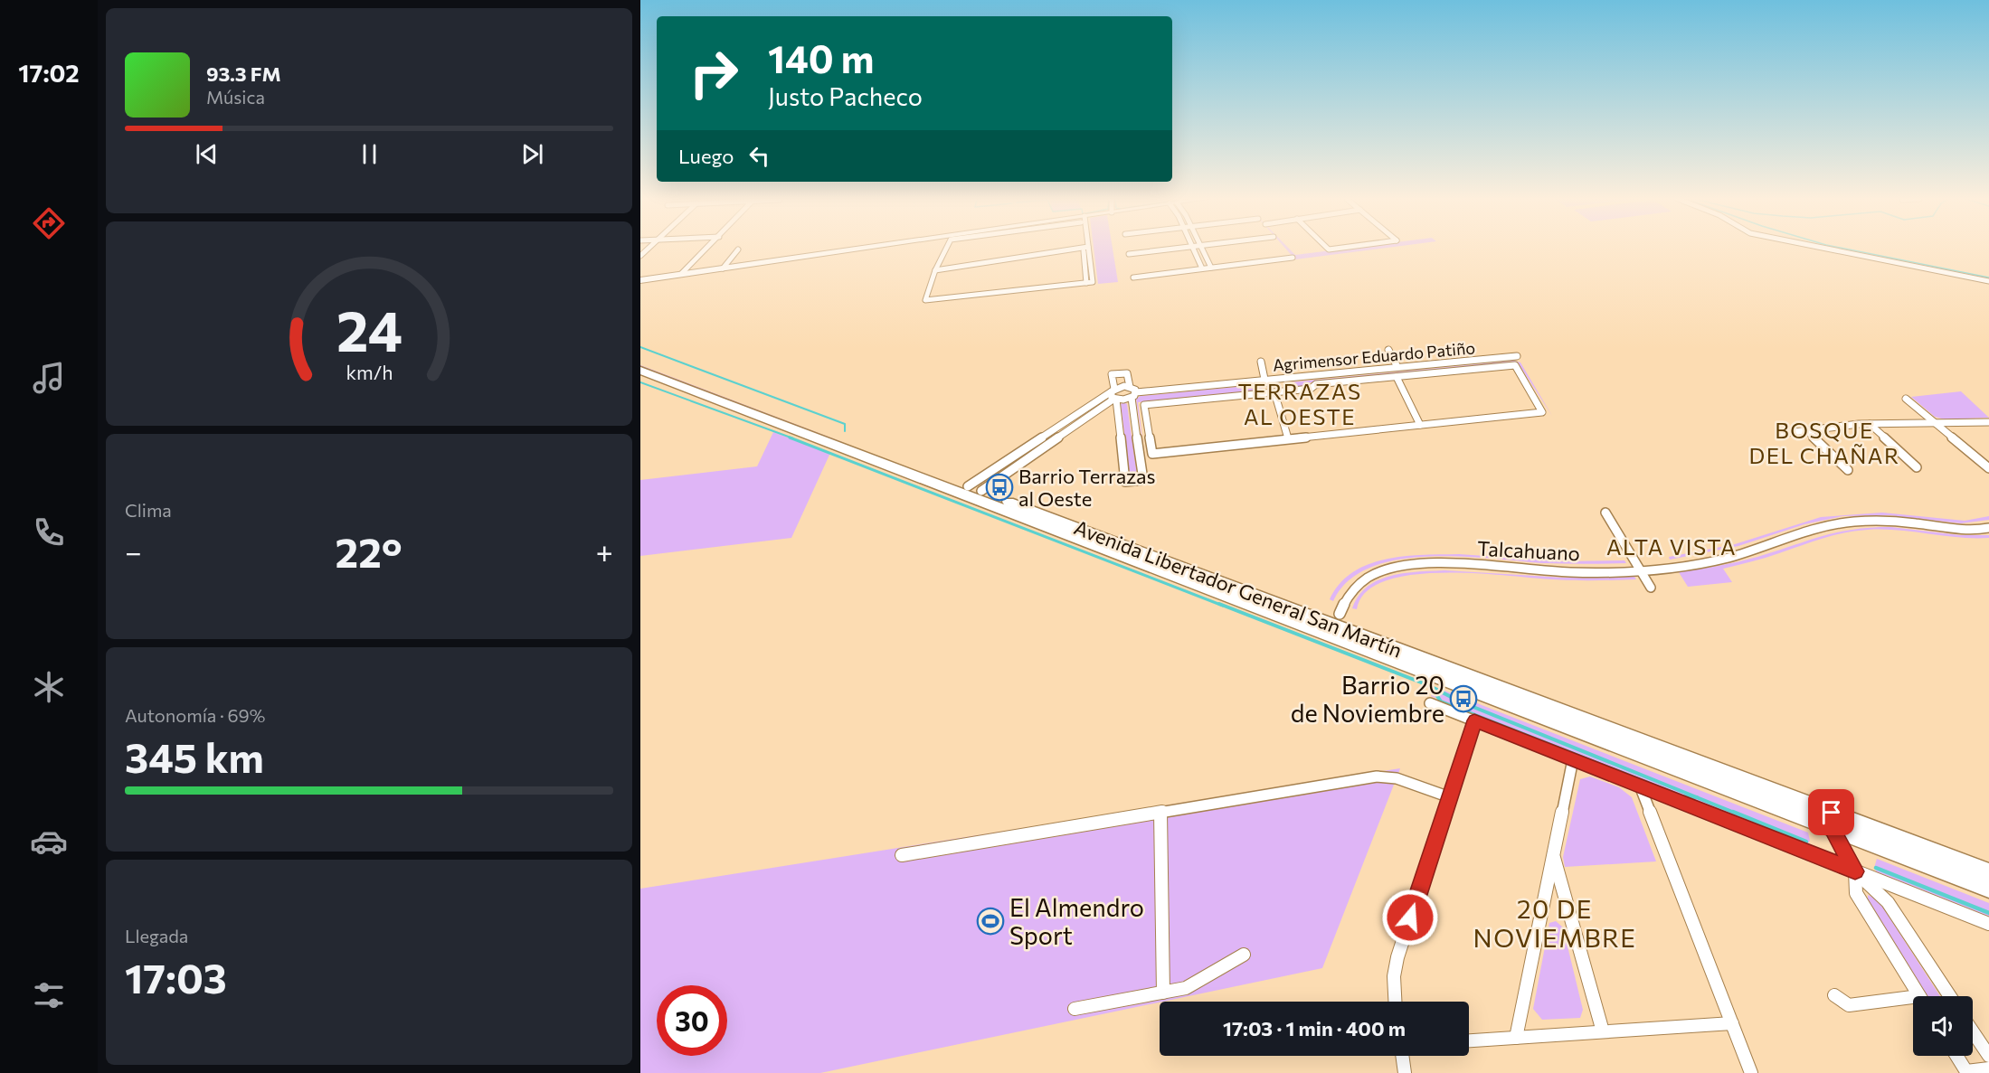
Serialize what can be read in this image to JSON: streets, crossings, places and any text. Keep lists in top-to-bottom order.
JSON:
{
  "streets": {
    "main road": ["Avenida Libertador General San Martín"],
    "street": ["Agrimensor Eduardo Patiño", "Talcahuano"]
  },
  "districts": [
    "TERRAZAS AL OESTE",
    "BOSQUE DEL CHAÑAR",
    "ALTA VISTA",
    "20 DE NOVIEMBRE"
  ],
  "places": {
    "bus stop": ["Barrio Terrazas al Oeste", "Barrio 20 de Noviembre"],
    "sports": ["El Almendro Sport"]
  },
  "page": {
    "tabs": "17:02",
    "turn": ["140 m", "Justo Pacheco"],
    "song": ["93.3 FM", "Música"],
    "then": "Luego",
    "tile": [
      "Clima",
      ["Autonomía · 69%", "345 km"],
      ["Llegada", "17:03"]
    ],
    "heat": ["−", "22°", "+"],
    "limit": "30",
    "trip": "17:03 · 1 min · 400 m",
    "gauge": ["24", "km/h"]
  }
}
